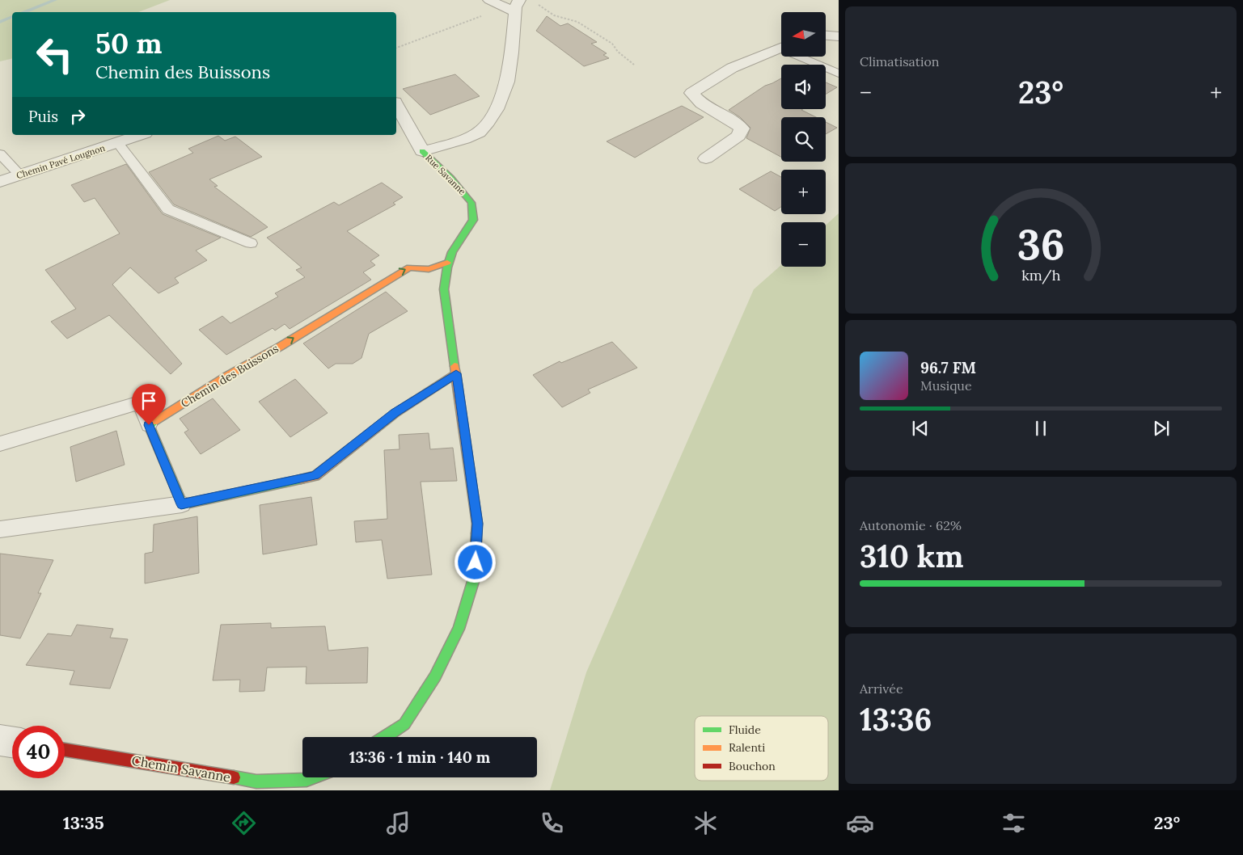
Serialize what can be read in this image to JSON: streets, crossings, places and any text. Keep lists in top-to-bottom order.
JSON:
{
  "streets": {
    "street": [
      "Chemin Pavé Lougnon",
      "Rue Savanne",
      "Chemin des Buissons",
      "Chemin Savanne"
    ]
  },
  "crossings": [
    ["Rue Savanne", "Chemin des Buissons"]
  ],
  "one_way": ["Chemin des Buissons"],
  "legend": ["Fluide", "Ralenti", "Bouchon"],
  "north": "left",
  "page": {
    "tile": [
      "Climatisation",
      ["Autonomie · 62%", "310 km"],
      ["Arrivée", "13:36"]
    ],
    "map_buttons": ["+", "−"],
    "turn": ["50 m", "Chemin des Buissons"],
    "heat": ["−", "23°", "+"],
    "then": "Puis",
    "song": ["96.7 FM", "Musique"],
    "limit": "40",
    "trip": "13:36 · 1 min · 140 m",
    "tabs": ["13:35", "23°"],
    "gauge": ["36", "km/h"]
  }
}
